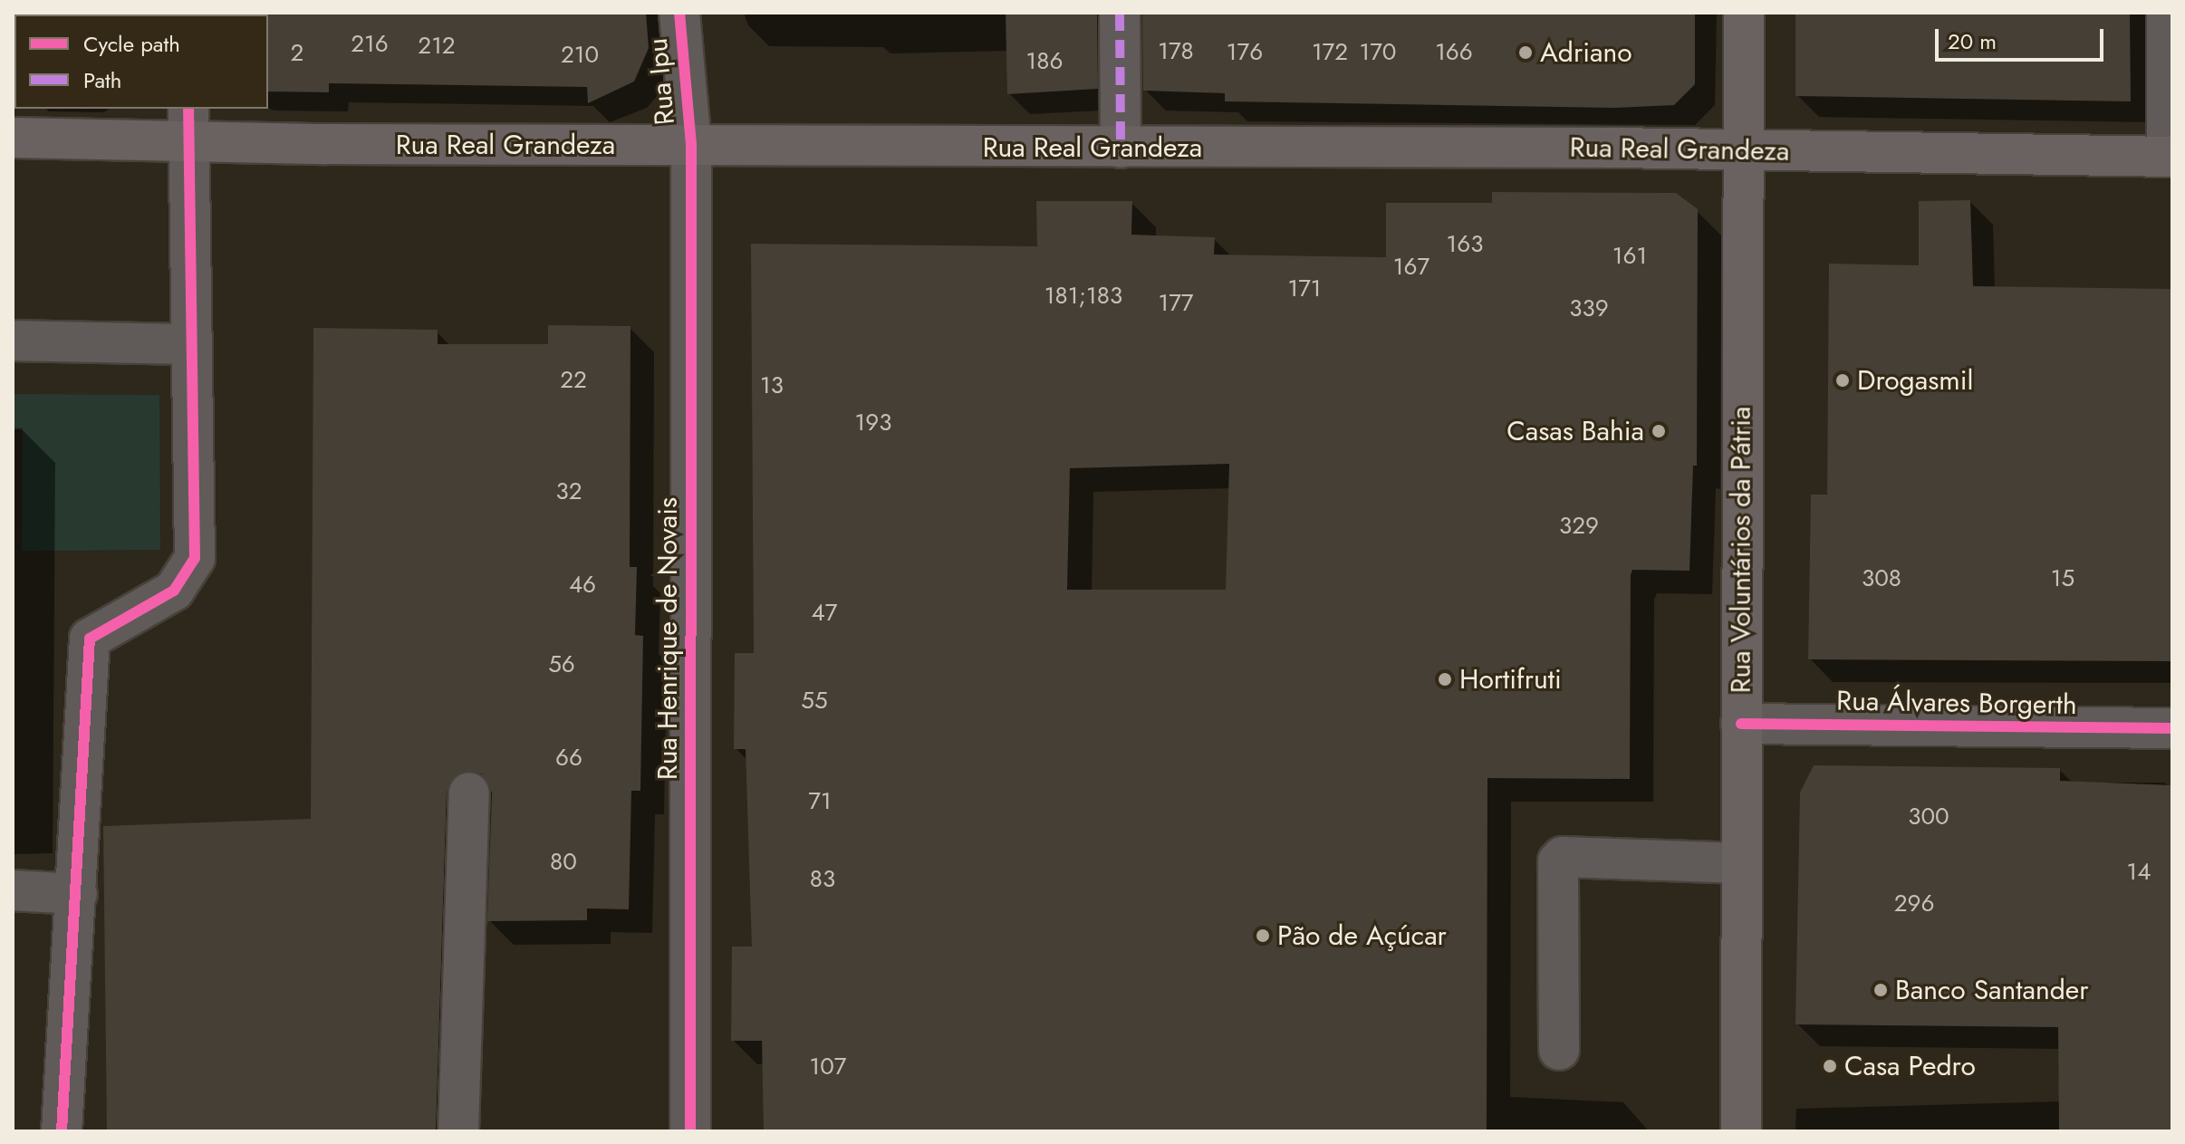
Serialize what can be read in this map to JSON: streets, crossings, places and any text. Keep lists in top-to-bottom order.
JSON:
{
  "streets": {
    "main road": ["Rua Real Grandeza", "Rua Voluntários da Pátria"],
    "street": ["Rua Ipu", "Rua Henrique de Novais", "Rua Álvares Borgerth"]
  },
  "crossings": [
    ["Rua Ipu", "Rua Real Grandeza"],
    ["Rua Ipu", "Rua Henrique de Novais"],
    ["Rua Real Grandeza", "Rua Voluntários da Pátria"],
    ["Rua Real Grandeza", "Rua Henrique de Novais"],
    ["Rua Voluntários da Pátria", "Rua Álvares Borgerth"]
  ],
  "places": [
    "Adriano",
    "Drogasmil",
    "Casas Bahia",
    "Hortifruti",
    "Pão de Açúcar",
    "Banco Santander",
    "Casa Pedro"
  ],
  "house_numbers": [
    "216",
    "212",
    "178",
    "176",
    "172",
    "170",
    "166",
    "2",
    "210",
    "186",
    "163",
    "161",
    "167",
    "171",
    "181;183",
    "177",
    "339",
    "22",
    "13",
    "193",
    "32",
    "329",
    "308",
    "15",
    "46",
    "47",
    "56",
    "55",
    "66",
    "71",
    "300",
    "80",
    "14",
    "83",
    "296",
    "107"
  ],
  "legend": ["Cycle path", "Path"],
  "scale_bar": "20 m"
}
